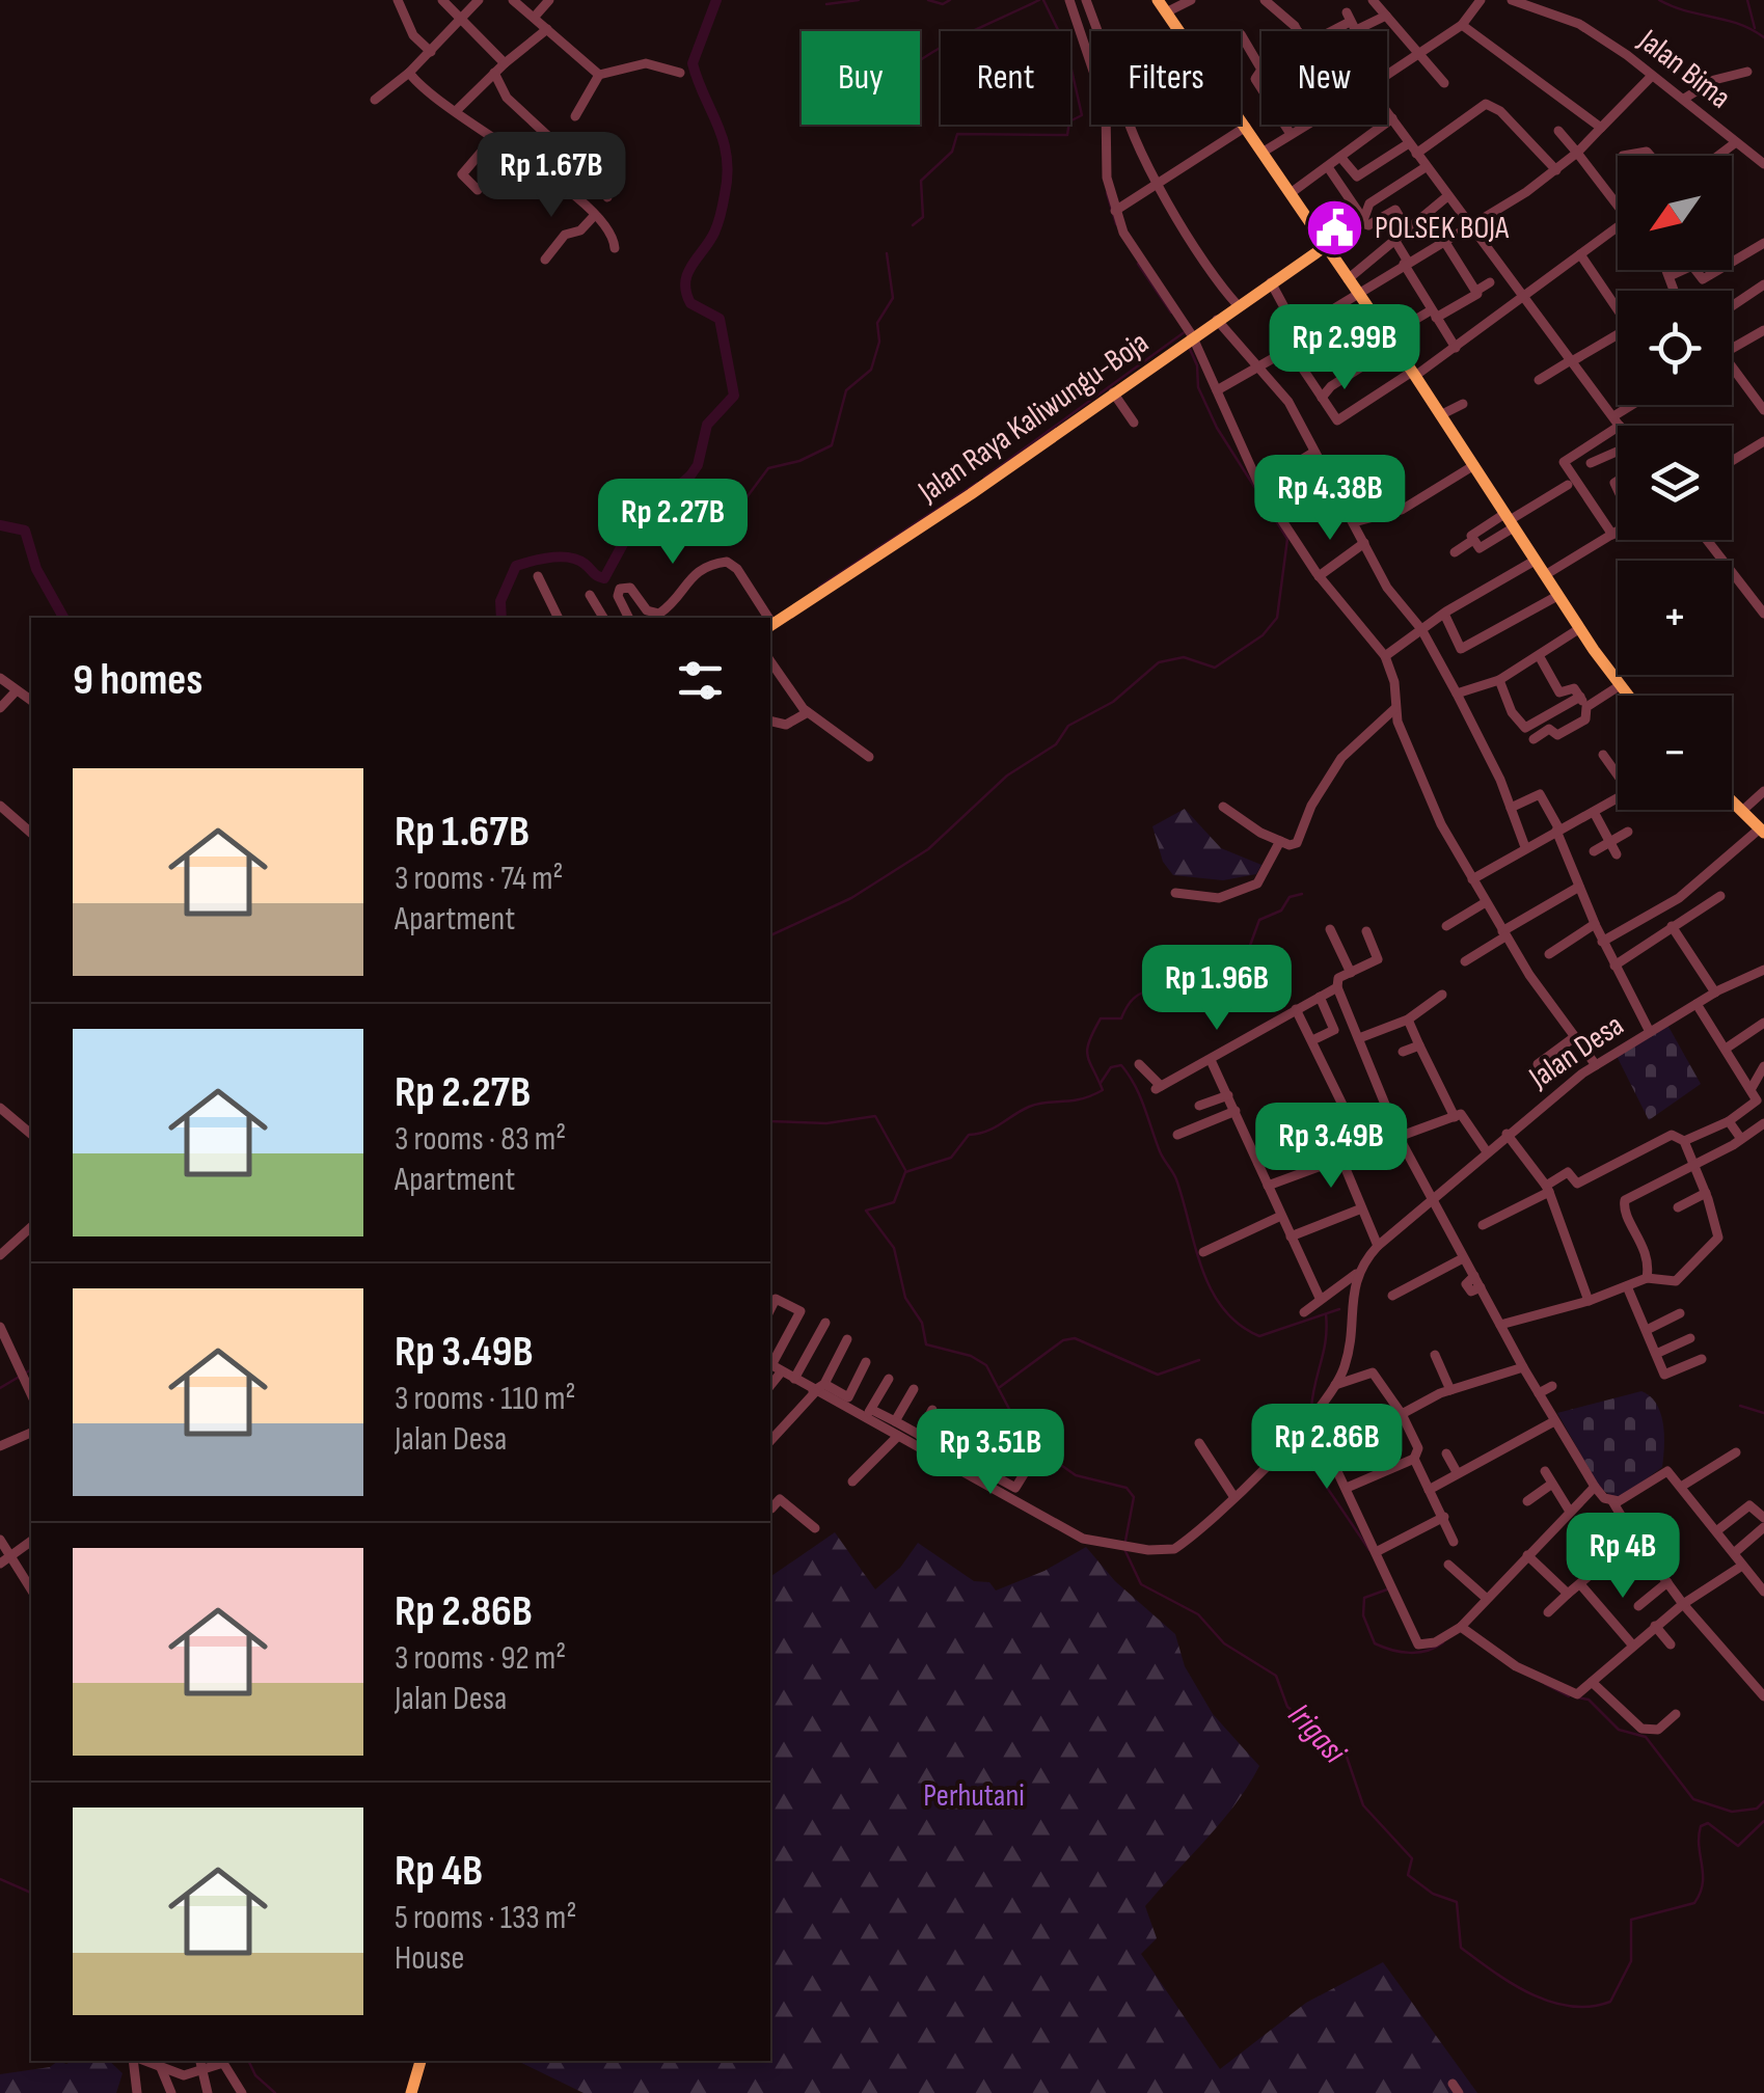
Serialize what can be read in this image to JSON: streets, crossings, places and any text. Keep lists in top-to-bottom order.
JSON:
{
  "streets": {
    "main road": ["Jalan Raya Kaliwungu-Boja"],
    "street": ["Jalan Bima", "Jalan Desa"]
  },
  "water": ["Irigasi"],
  "parks": ["Perhutani"],
  "places": {
    "public building": ["POLSEK BOJA"]
  },
  "north": "bottom left",
  "page": {
    "chip": [
      "Buy",
      "Rent",
      "Filters",
      "New"
    ],
    "price": [
      "Rp 1.67B",
      "Rp 2.99B",
      "Rp 4.38B",
      "Rp 2.27B",
      "Rp 1.96B",
      "Rp 3.49B",
      "Rp 2.86B",
      "Rp 3.51B",
      "Rp 4B"
    ],
    "map_buttons": ["+", "−"],
    "heading": "9 homes",
    "list": [
      {
        "name": "Rp 1.67B",
        "note": "3 rooms · 74 m² · Apartment"
      },
      {
        "name": "Rp 2.27B",
        "note": "3 rooms · 83 m² · Apartment"
      },
      {
        "name": "Rp 3.49B",
        "note": "3 rooms · 110 m² · Jalan Desa"
      },
      {
        "name": "Rp 2.86B",
        "note": "3 rooms · 92 m² · Jalan Desa"
      },
      {
        "name": "Rp 4B",
        "note": "5 rooms · 133 m² · House"
      }
    ]
  }
}
